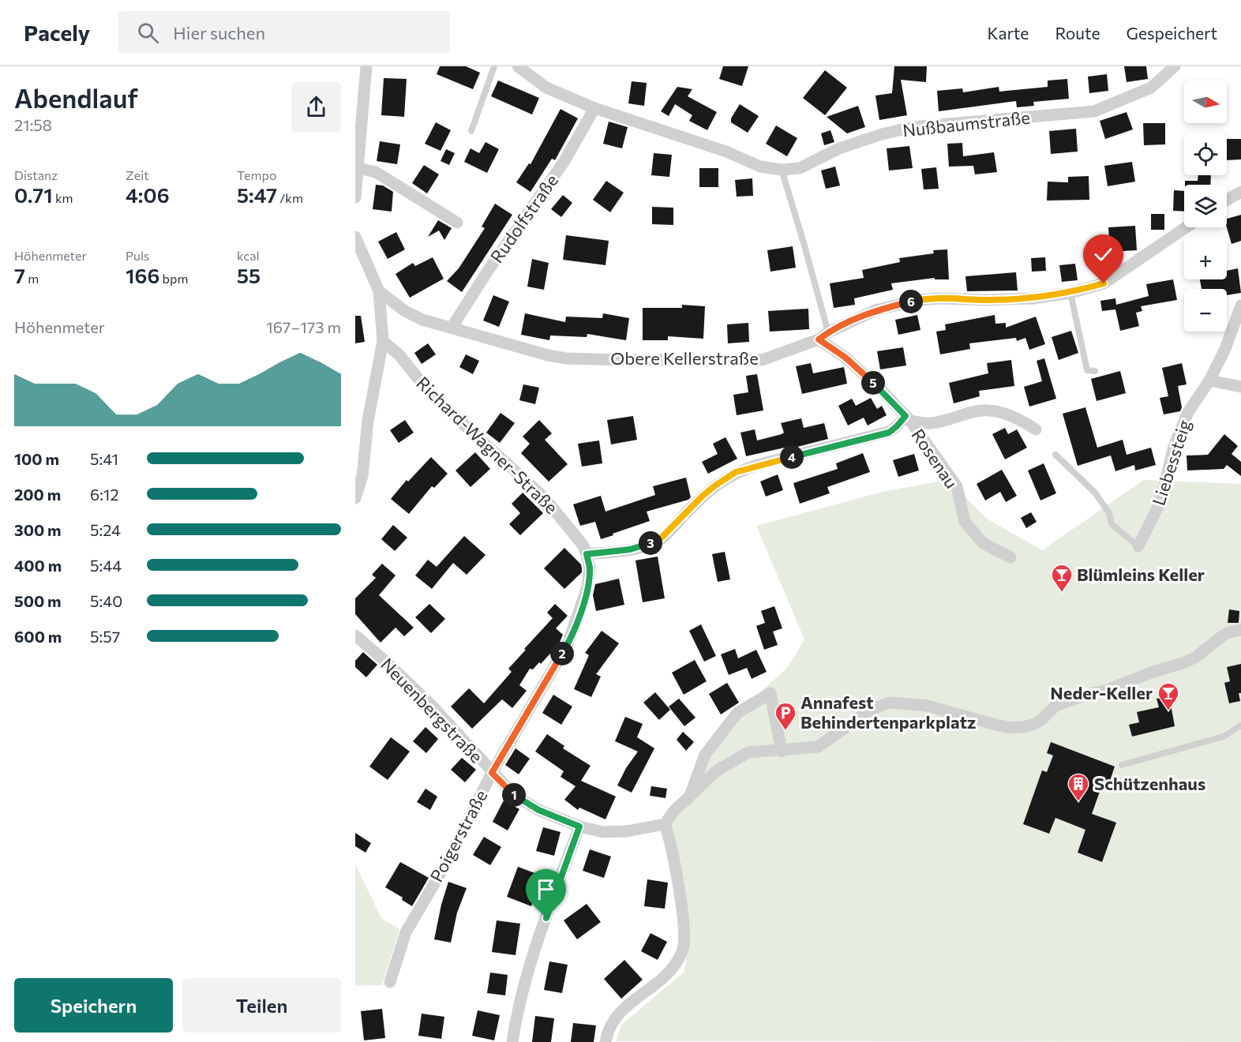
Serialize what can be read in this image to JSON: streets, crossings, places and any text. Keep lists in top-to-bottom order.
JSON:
{
  "streets": {
    "street": [
      "Nußbaumstraße",
      "Rudolfstraße",
      "Obere Kellerstraße",
      "Richard-Wagner-Straße",
      "Rosenau",
      "Liebessteig",
      "Neuenbergstraße",
      "Poigerstraße"
    ]
  },
  "crossings": [
    ["Nußbaumstraße", "Rudolfstraße"],
    ["Rudolfstraße", "Obere Kellerstraße"],
    ["Obere Kellerstraße", "Rosenau"],
    ["Richard-Wagner-Straße", "Poigerstraße"],
    ["Neuenbergstraße", "Poigerstraße"]
  ],
  "places": {
    "bar": ["Blümleins Keller", "Neder-Keller"],
    "parking": ["Annafest Behindertenparkplatz"],
    "building": ["Schützenhaus"]
  },
  "north": "right",
  "page": {
    "header": "Pacely",
    "search": "Hier suchen",
    "nav": ["Karte", "Route", "Gespeichert"],
    "heading": ["Abendlauf", "21:58"],
    "map_buttons": ["+", "−"],
    "stats": [
      ["Distanz", "0.71 km"],
      ["Zeit", "4:06"],
      ["Tempo", "5:47 /km"],
      ["Höhenmeter", "7 m"],
      ["Puls", "166 bpm"],
      ["kcal", "55"]
    ],
    "pins": [
      "6",
      "5",
      "4",
      "3",
      "2",
      "1"
    ],
    "chart": ["Höhenmeter", "167–173 m"],
    "list": [
      {
        "name": "100 m",
        "note": "5:41"
      },
      {
        "name": "200 m",
        "note": "6:12"
      },
      {
        "name": "300 m",
        "note": "5:24"
      },
      {
        "name": "400 m",
        "note": "5:44"
      },
      {
        "name": "500 m",
        "note": "5:40"
      },
      {
        "name": "600 m",
        "note": "5:57"
      }
    ],
    "buttons": ["Speichern", "Teilen"]
  }
}
